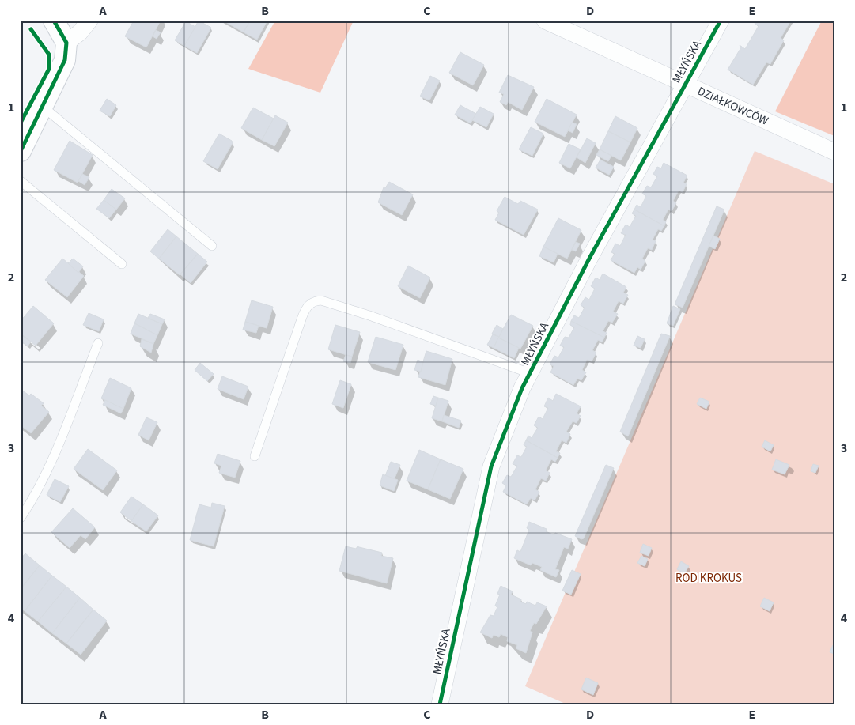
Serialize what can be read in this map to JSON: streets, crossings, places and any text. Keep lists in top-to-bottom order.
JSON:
{
  "streets": {
    "street": ["MŁYŃSKA", "DZIAŁKOWCÓW"]
  },
  "crossings": [
    ["MŁYŃSKA", "DZIAŁKOWCÓW"]
  ],
  "parks": ["ROD KROKUS"],
  "grid": {
    "columns": [
      "A",
      "B",
      "C",
      "D",
      "E"
    ],
    "rows": [
      "1",
      "2",
      "3",
      "4"
    ]
  }
}
